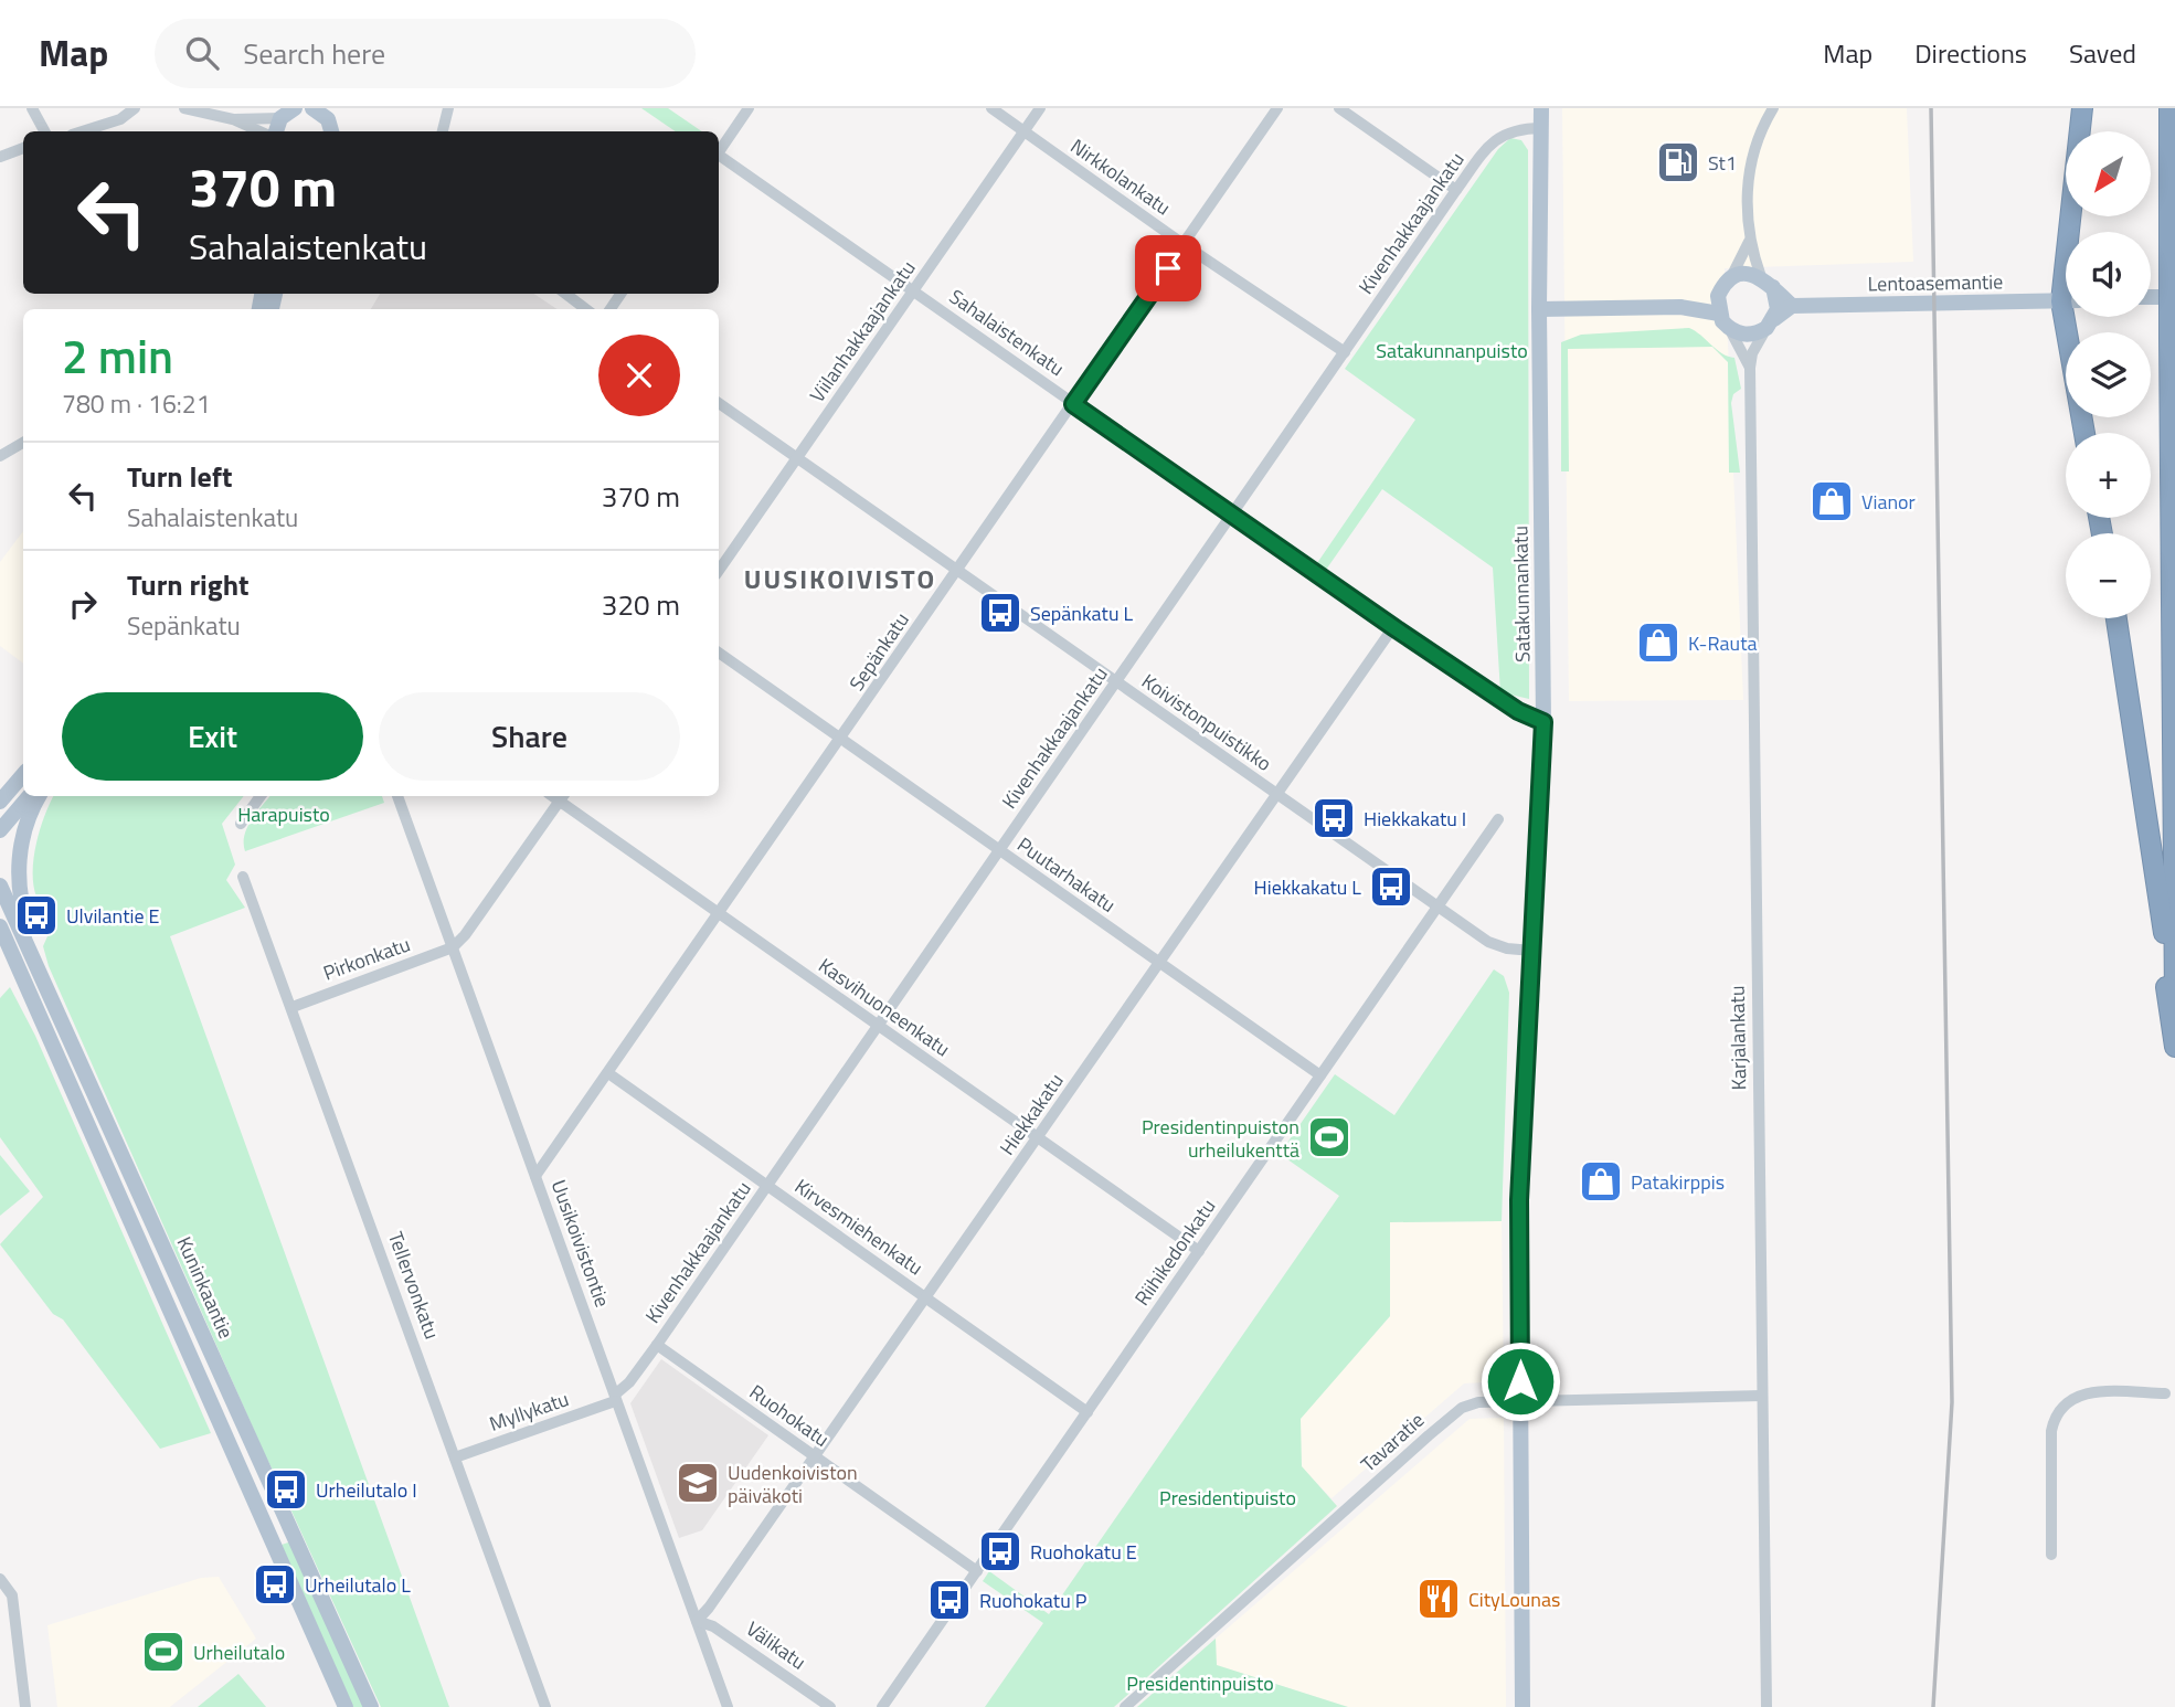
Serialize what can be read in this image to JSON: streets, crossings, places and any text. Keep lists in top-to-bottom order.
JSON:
{
  "streets": {
    "main road": ["Lentoasemantie", "Satakunnankatu", "Kuninkaantie"],
    "street": [
      "Nirkkolankatu",
      "Kivenhakkaajankatu",
      "Viilanhakkaajankatu",
      "Sahalaistenkatu",
      "Sepänkatu",
      "Koivistonpuistikko",
      "Puutarhakatu",
      "Pirkonkatu",
      "Kasvihuoneenkatu",
      "Karjalankatu",
      "Hiekkakatu",
      "Kirvesmiehenkatu",
      "Uusikoivistontie",
      "Riihikedonkatu",
      "Tellervonkatu",
      "Myllykatu",
      "Ruohokatu",
      "Tavaratie",
      "Välikatu"
    ]
  },
  "crossings": [
    ["Nirkkolankatu", "Kivenhakkaajankatu"],
    ["Nirkkolankatu", "Viilanhakkaajankatu"],
    ["Nirkkolankatu", "Sepänkatu"],
    ["Kivenhakkaajankatu", "Sahalaistenkatu"],
    ["Kivenhakkaajankatu", "Satakunnankatu"],
    ["Kivenhakkaajankatu", "Koivistonpuistikko"],
    ["Kivenhakkaajankatu", "Puutarhakatu"],
    ["Kivenhakkaajankatu", "Kasvihuoneenkatu"],
    ["Kivenhakkaajankatu", "Kirvesmiehenkatu"],
    ["Kivenhakkaajankatu", "Uusikoivistontie"],
    ["Kivenhakkaajankatu", "Myllykatu"],
    ["Kivenhakkaajankatu", "Ruohokatu"],
    ["Viilanhakkaajankatu", "Sahalaistenkatu"],
    ["Viilanhakkaajankatu", "Koivistonpuistikko"],
    ["Sahalaistenkatu", "Satakunnankatu"],
    ["Sahalaistenkatu", "Sepänkatu"],
    ["Sahalaistenkatu", "Hiekkakatu"],
    ["Satakunnankatu", "Koivistonpuistikko"],
    ["Satakunnankatu", "Tavaratie"],
    ["Sepänkatu", "Koivistonpuistikko"],
    ["Sepänkatu", "Puutarhakatu"],
    ["Sepänkatu", "Kasvihuoneenkatu"],
    ["Sepänkatu", "Kirvesmiehenkatu"],
    ["Sepänkatu", "Uusikoivistontie"],
    ["Koivistonpuistikko", "Hiekkakatu"],
    ["Koivistonpuistikko", "Riihikedonkatu"],
    ["Puutarhakatu", "Hiekkakatu"],
    ["Puutarhakatu", "Riihikedonkatu"],
    ["Pirkonkatu", "Uusikoivistontie"],
    ["Pirkonkatu", "Tellervonkatu"],
    ["Kasvihuoneenkatu", "Hiekkakatu"],
    ["Kasvihuoneenkatu", "Riihikedonkatu"],
    ["Karjalankatu", "Tavaratie"],
    ["Hiekkakatu", "Kirvesmiehenkatu"],
    ["Hiekkakatu", "Uusikoivistontie"],
    ["Hiekkakatu", "Ruohokatu"],
    ["Hiekkakatu", "Välikatu"],
    ["Kirvesmiehenkatu", "Riihikedonkatu"],
    ["Uusikoivistontie", "Myllykatu"],
    ["Uusikoivistontie", "Välikatu"],
    ["Riihikedonkatu", "Ruohokatu"],
    ["Tellervonkatu", "Myllykatu"]
  ],
  "districts": ["UUSIKOIVISTO"],
  "parks": [
    "Satakunnanpuisto",
    "Harapuisto",
    "Presidentipuisto",
    "Presidentinpuisto"
  ],
  "places": {
    "fuel station": ["St1"],
    "shop": ["Vianor", "K-Rauta", "Patakirppis"],
    "bus stop": [
      "Sepänkatu L",
      "Hiekkakatu I",
      "Hiekkakatu L",
      "Ulvilantie E",
      "Urheilutalo I",
      "Ruohokatu E",
      "Urheilutalo L",
      "Ruohokatu P"
    ],
    "sports": ["Presidentinpuiston urheilukenttä", "Urheilutalo"],
    "school or university": ["Uudenkoiviston päiväkoti"],
    "restaurant": ["CityLounas"]
  },
  "north": "bottom left",
  "page": {
    "header": "Map",
    "search": "Search here",
    "nav": ["Map", "Directions", "Saved"],
    "map_buttons": ["+", "−"],
    "turn": ["370 m", "Sahalaistenkatu"],
    "heading": ["2 min", "780 m · 16:21"],
    "list": [
      {
        "name": "Turn left",
        "note": "Sahalaistenkatu",
        "value": "370 m"
      },
      {
        "name": "Turn right",
        "note": "Sepänkatu",
        "value": "320 m"
      }
    ],
    "buttons": ["Exit", "Share"]
  }
}
